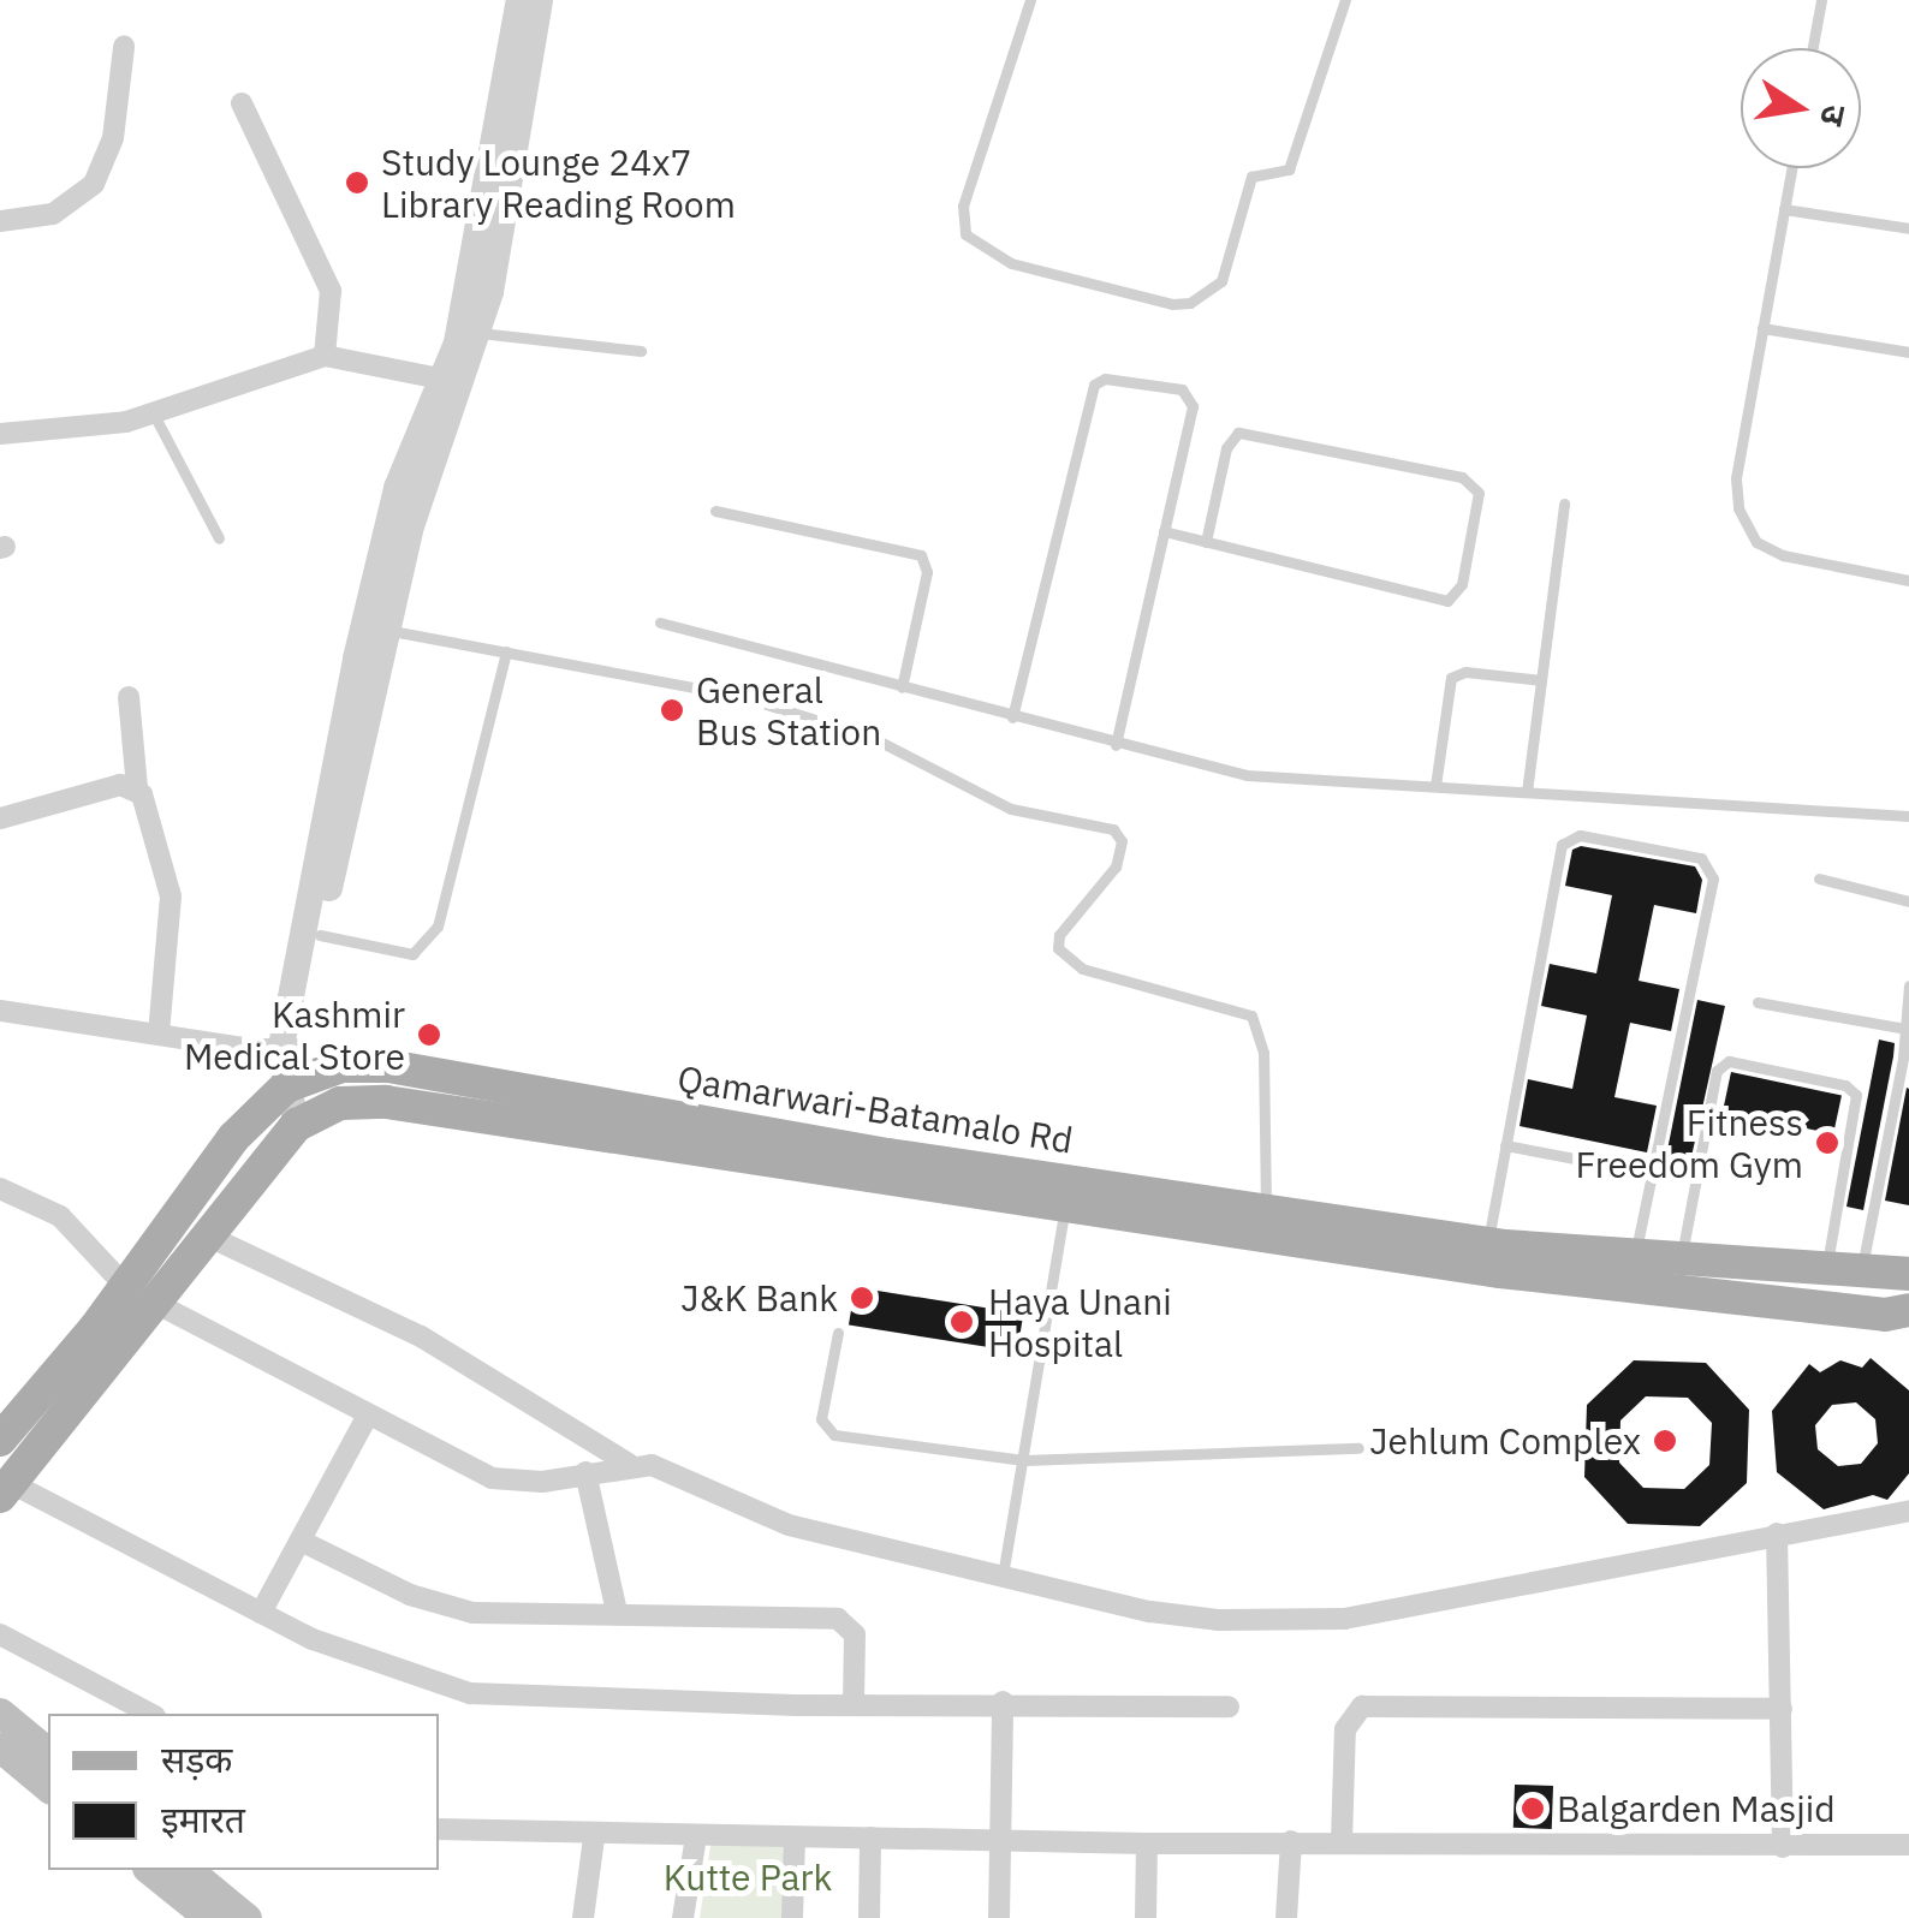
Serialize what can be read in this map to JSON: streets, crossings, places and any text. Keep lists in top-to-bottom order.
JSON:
{
  "streets": {
    "main road": ["Qamarwari-Batamalo Rd"]
  },
  "parks": ["Kutte Park"],
  "places": [
    "Study Lounge 24x7 Library Reading Room",
    "General Bus Station",
    "Kashmir Medical Store",
    "Fitness Freedom Gym",
    "J&K Bank",
    "Haya Unani Hospital",
    "Jehlum Complex",
    "Balgarden Masjid"
  ],
  "legend": ["सड़क", "इमारत"],
  "north": "right"
}
